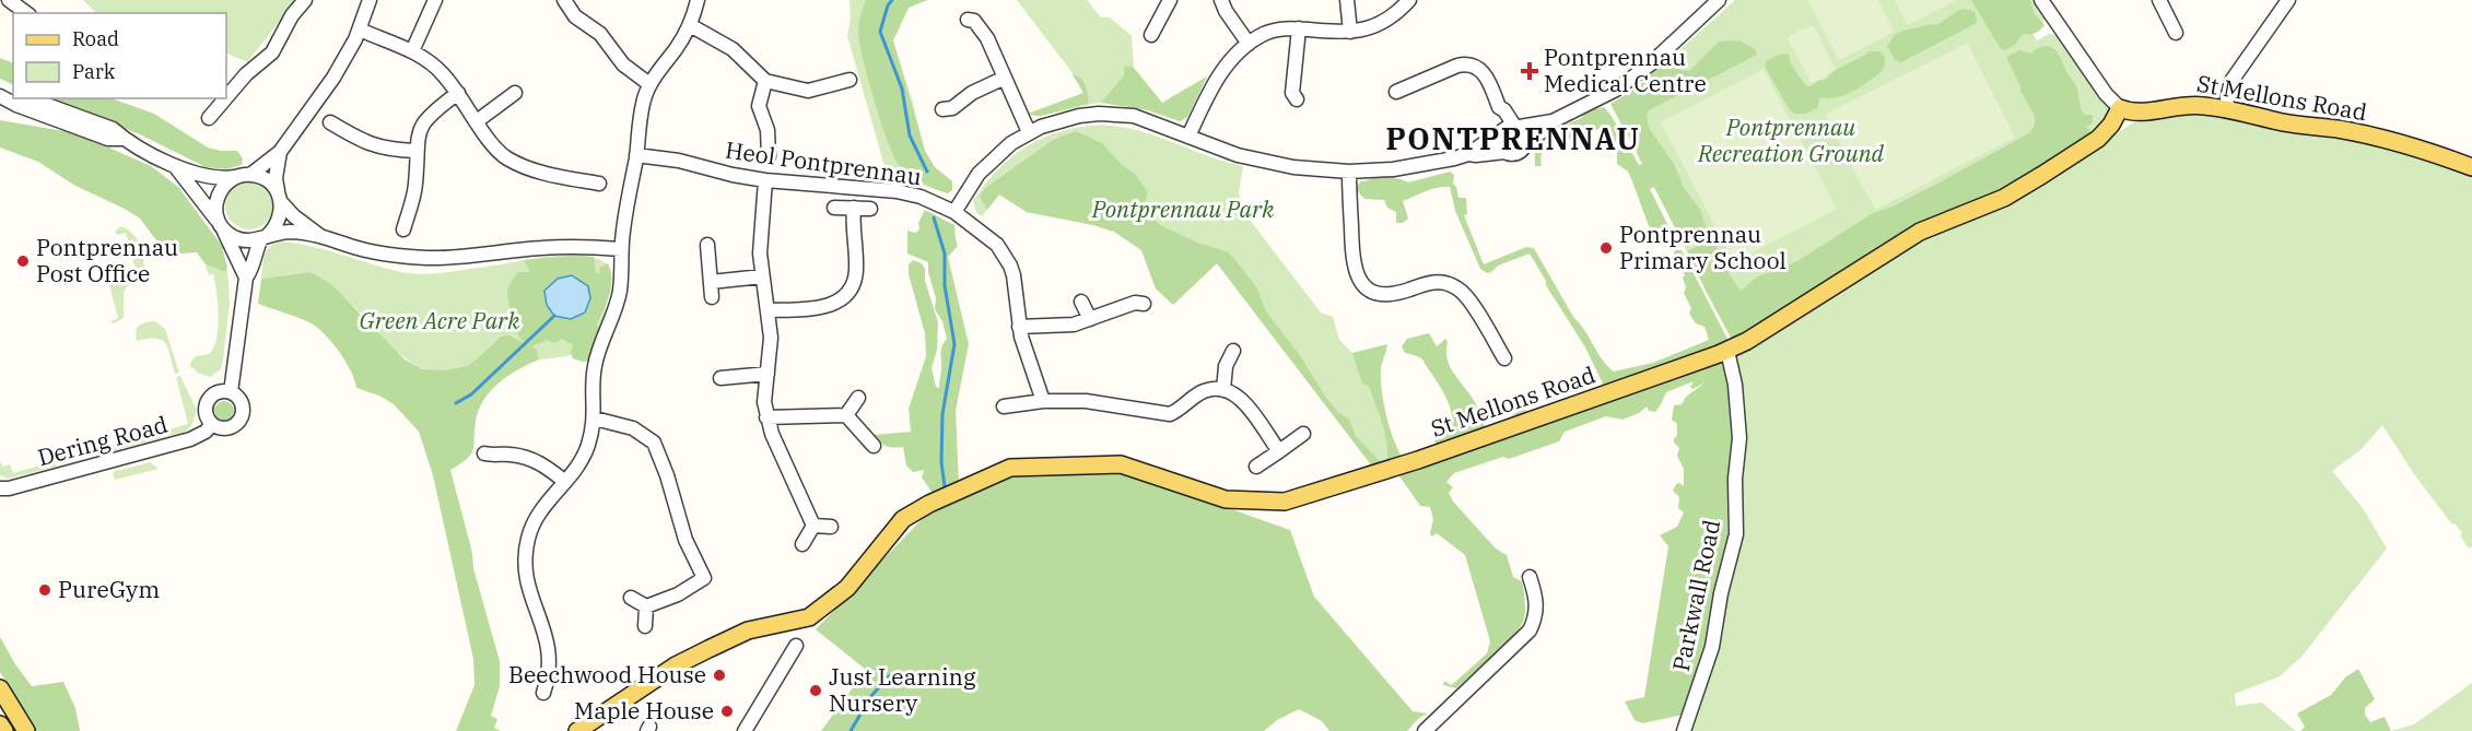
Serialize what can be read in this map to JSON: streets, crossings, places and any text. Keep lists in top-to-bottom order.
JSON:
{
  "streets": {
    "main road": ["St Mellons Road"],
    "street": ["Heol Pontprennau", "Dering Road", "Parkwall Road"]
  },
  "crossings": [
    ["St Mellons Road", "Parkwall Road"]
  ],
  "districts": ["PONTPRENNAU"],
  "parks": ["Pontprennau Recreation Ground", "Pontprennau Park", "Green Acre Park"],
  "places": {
    "health": ["Pontprennau Medical Centre"],
    "other": [
      "Pontprennau Primary School",
      "Pontprennau Post Office",
      "PureGym",
      "Beechwood House",
      "Just Learning Nursery",
      "Maple House"
    ]
  },
  "legend": ["Road", "Park"]
}
